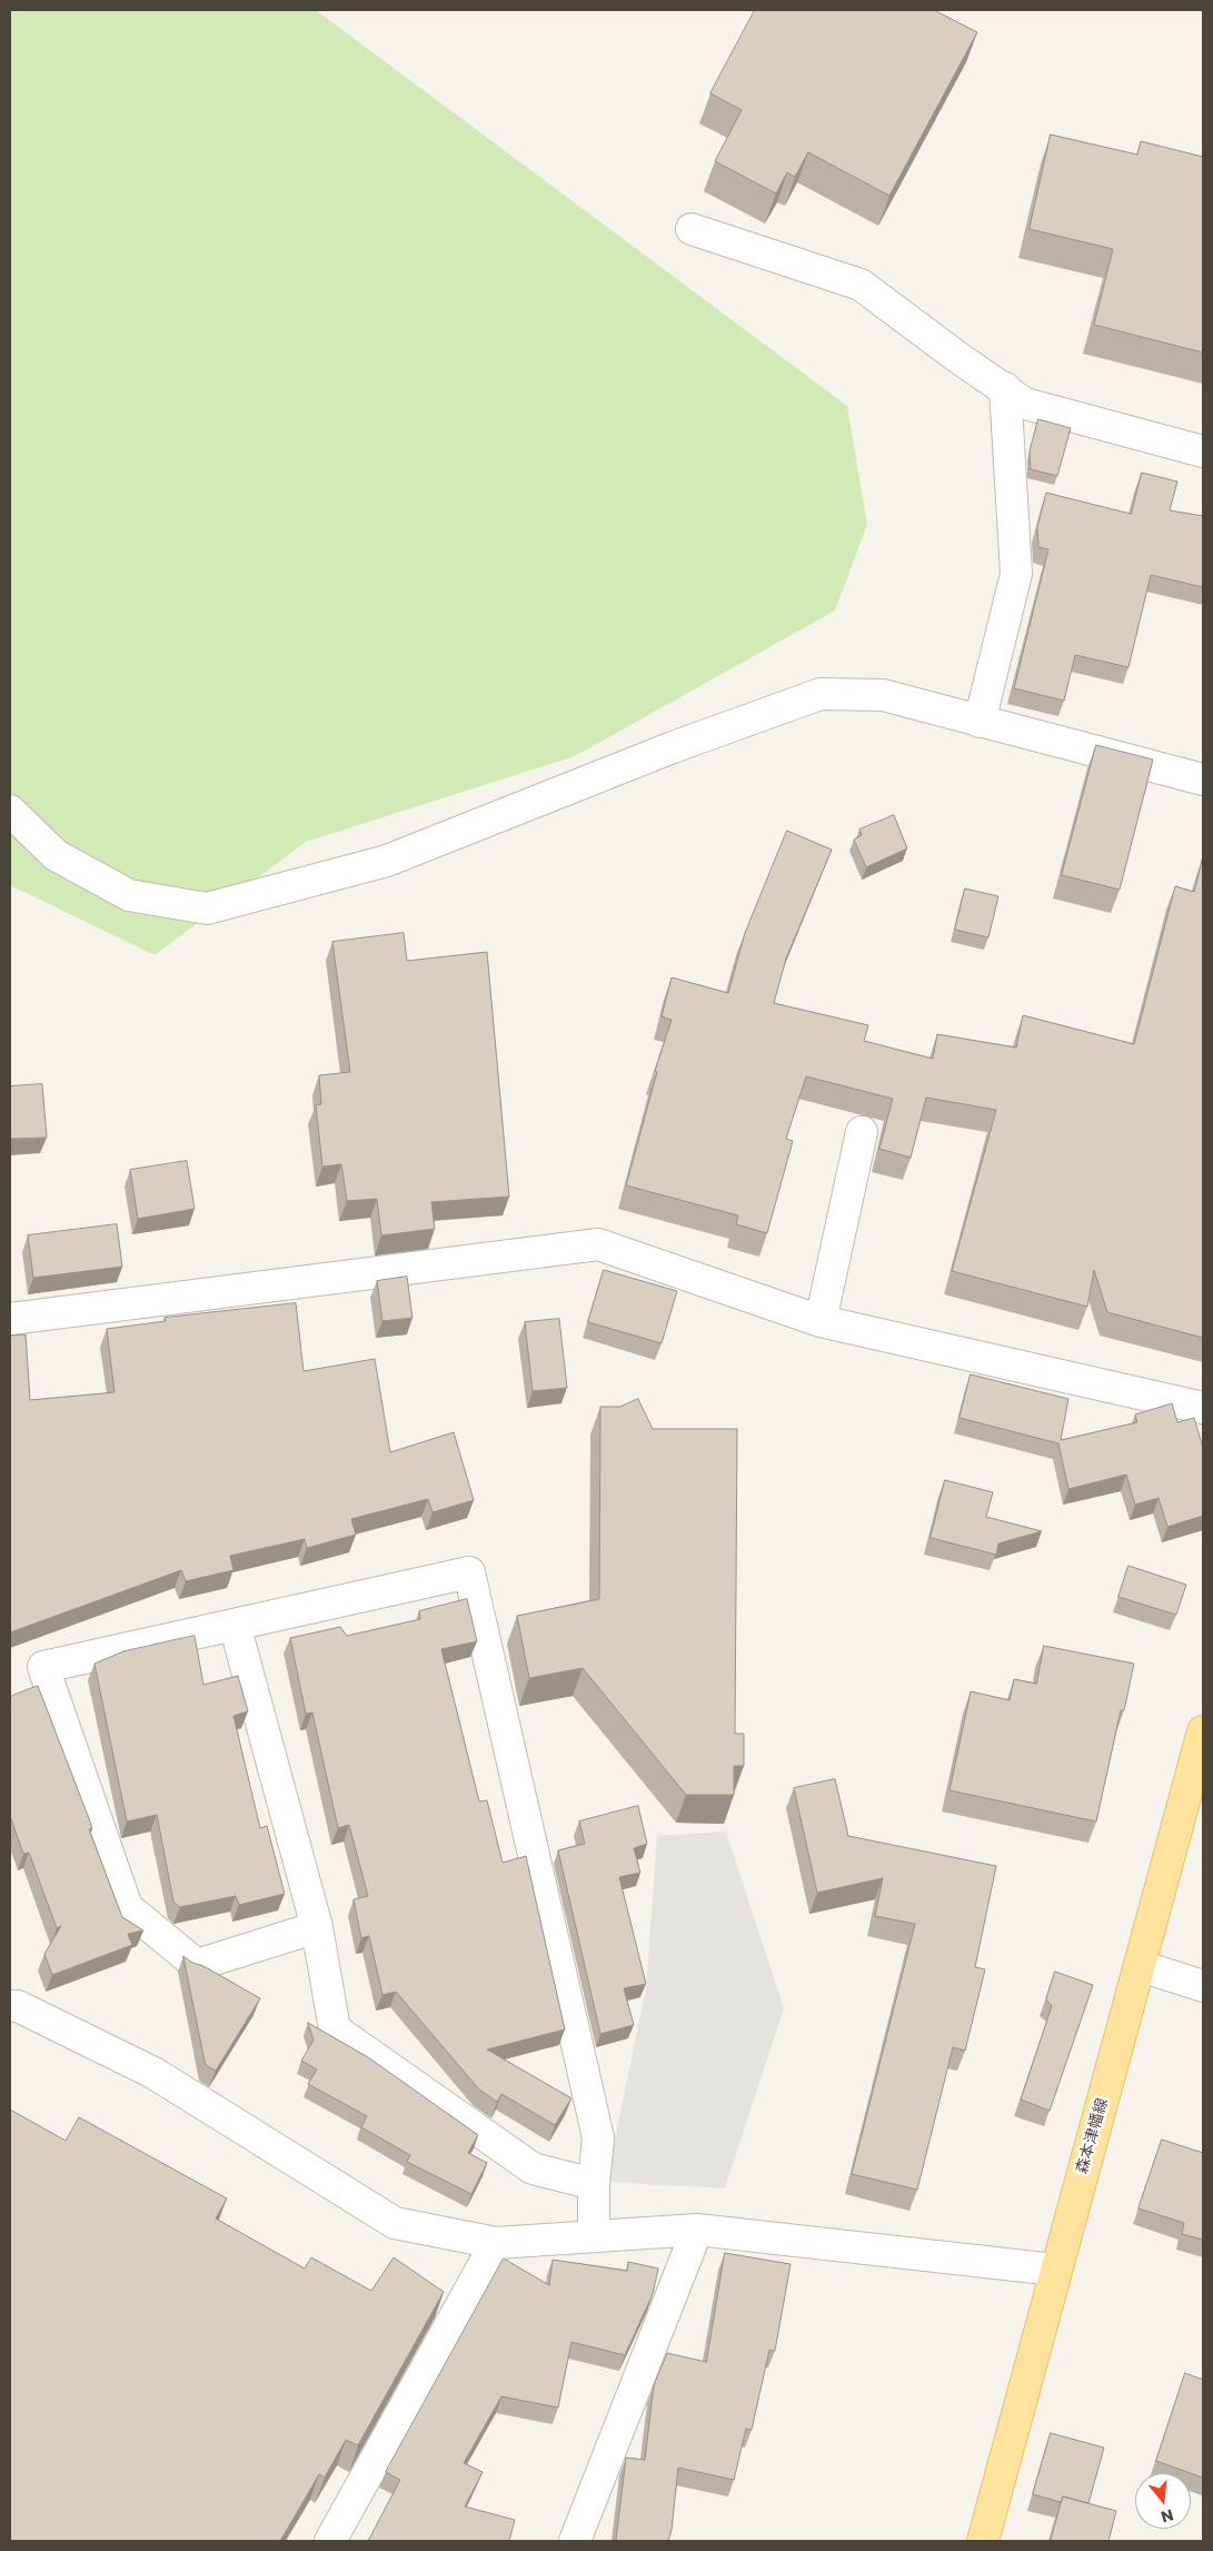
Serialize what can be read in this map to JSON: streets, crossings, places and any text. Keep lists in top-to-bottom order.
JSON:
{
  "streets": {
    "main road": ["森本津幡線"]
  },
  "north": "bottom"
}
